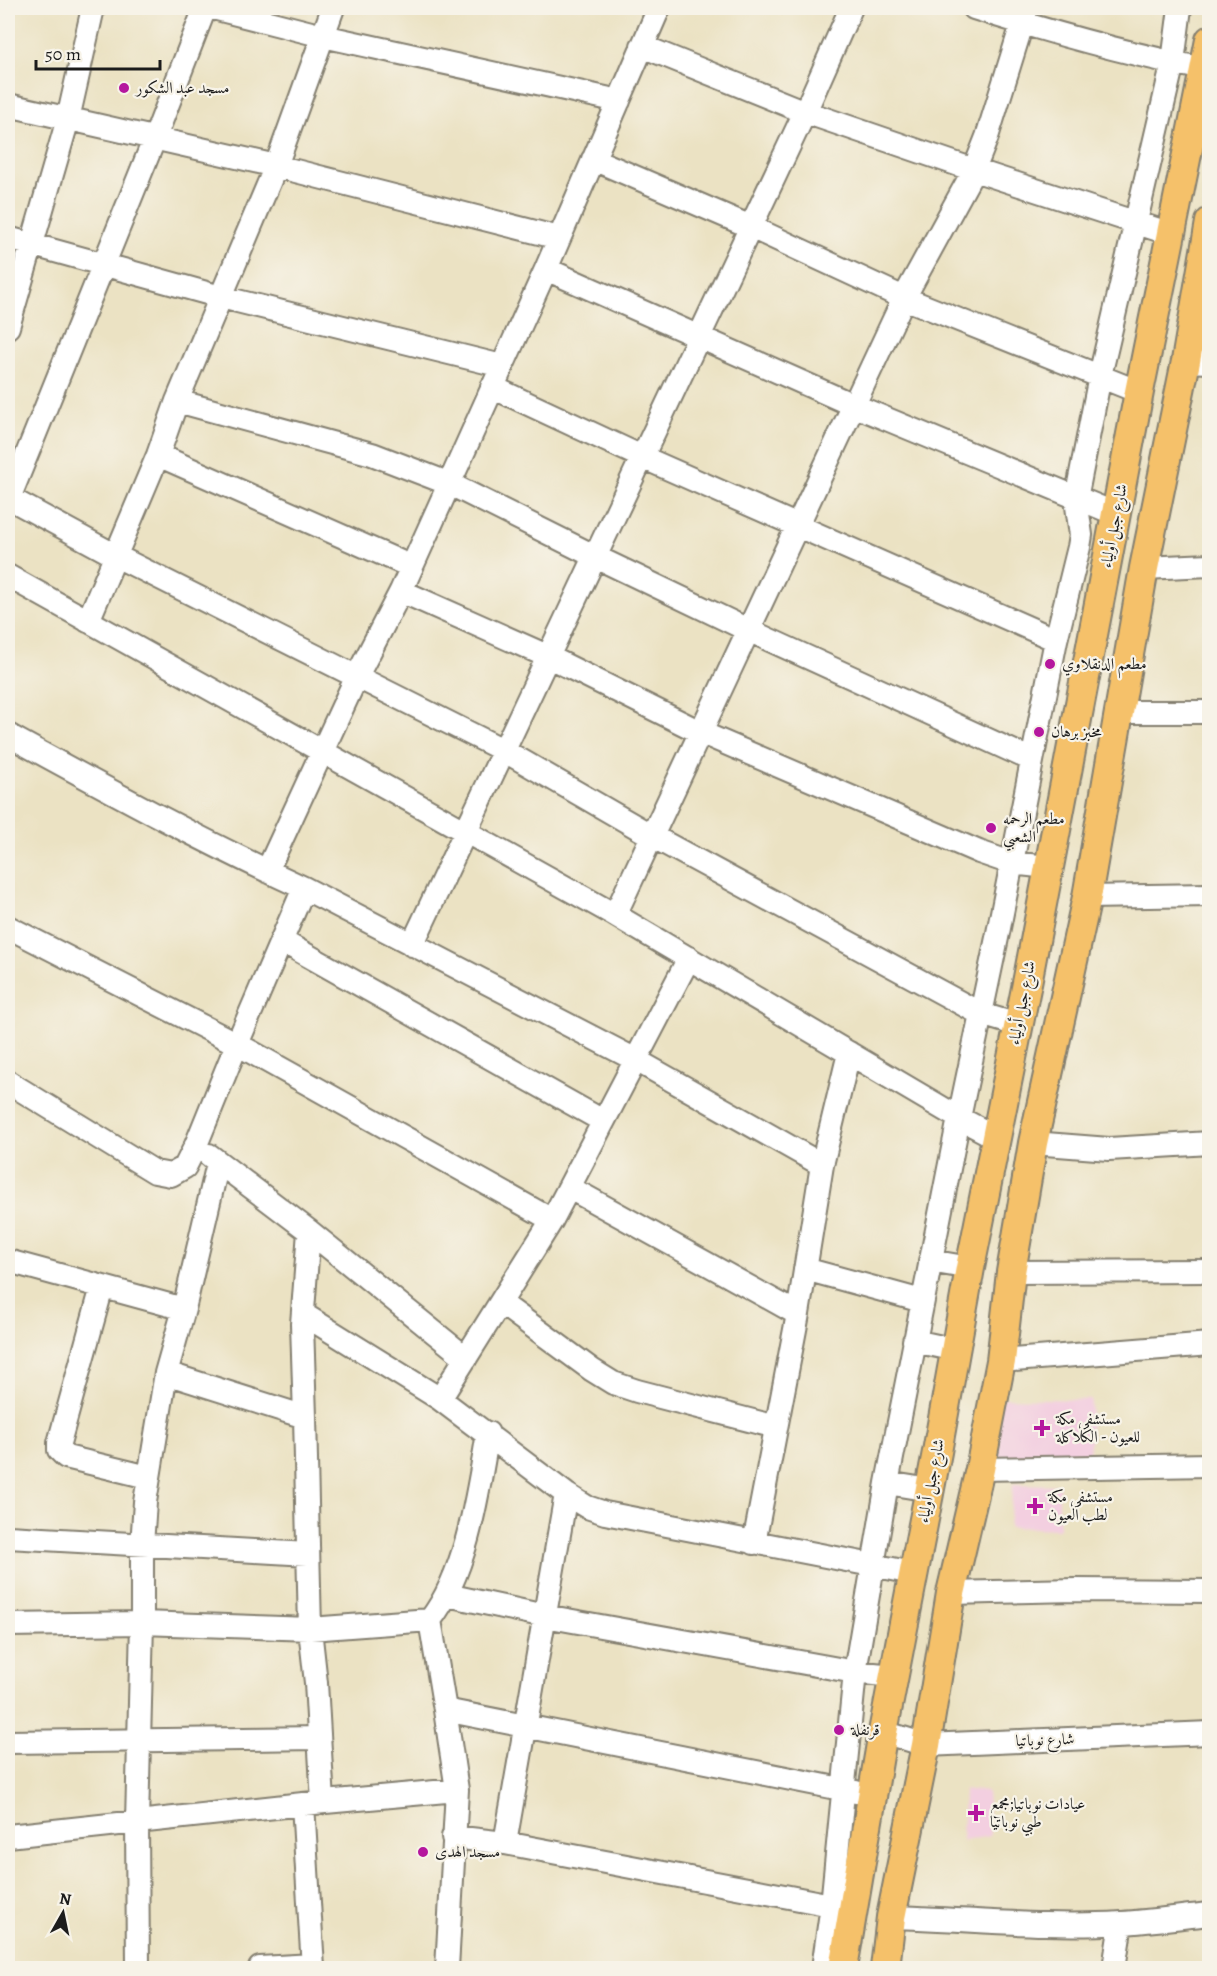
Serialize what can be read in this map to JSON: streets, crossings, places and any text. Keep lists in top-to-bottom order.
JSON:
{
  "streets": {
    "main road": ["شارع جبل أولياء"],
    "street": ["شارع نوباتيا"]
  },
  "crossings": [
    ["شارع جبل أولياء", "شارع نوباتيا"]
  ],
  "places": {
    "other": [
      "مسجد عبد الشكور",
      "مطعم الدنقلاوي",
      "مخبز برهان",
      "مطعم الرحمه الشعبي",
      "قرنفلة",
      "مسجد الهدى"
    ],
    "health": ["مستشفى مكة للعيون - الكلاكلة", "مستشفى مكة لطب العيون", "عيادات نوباتيا;مجمع طبي نوباتيا"]
  },
  "scale_bar": "50 m",
  "north": "top"
}
